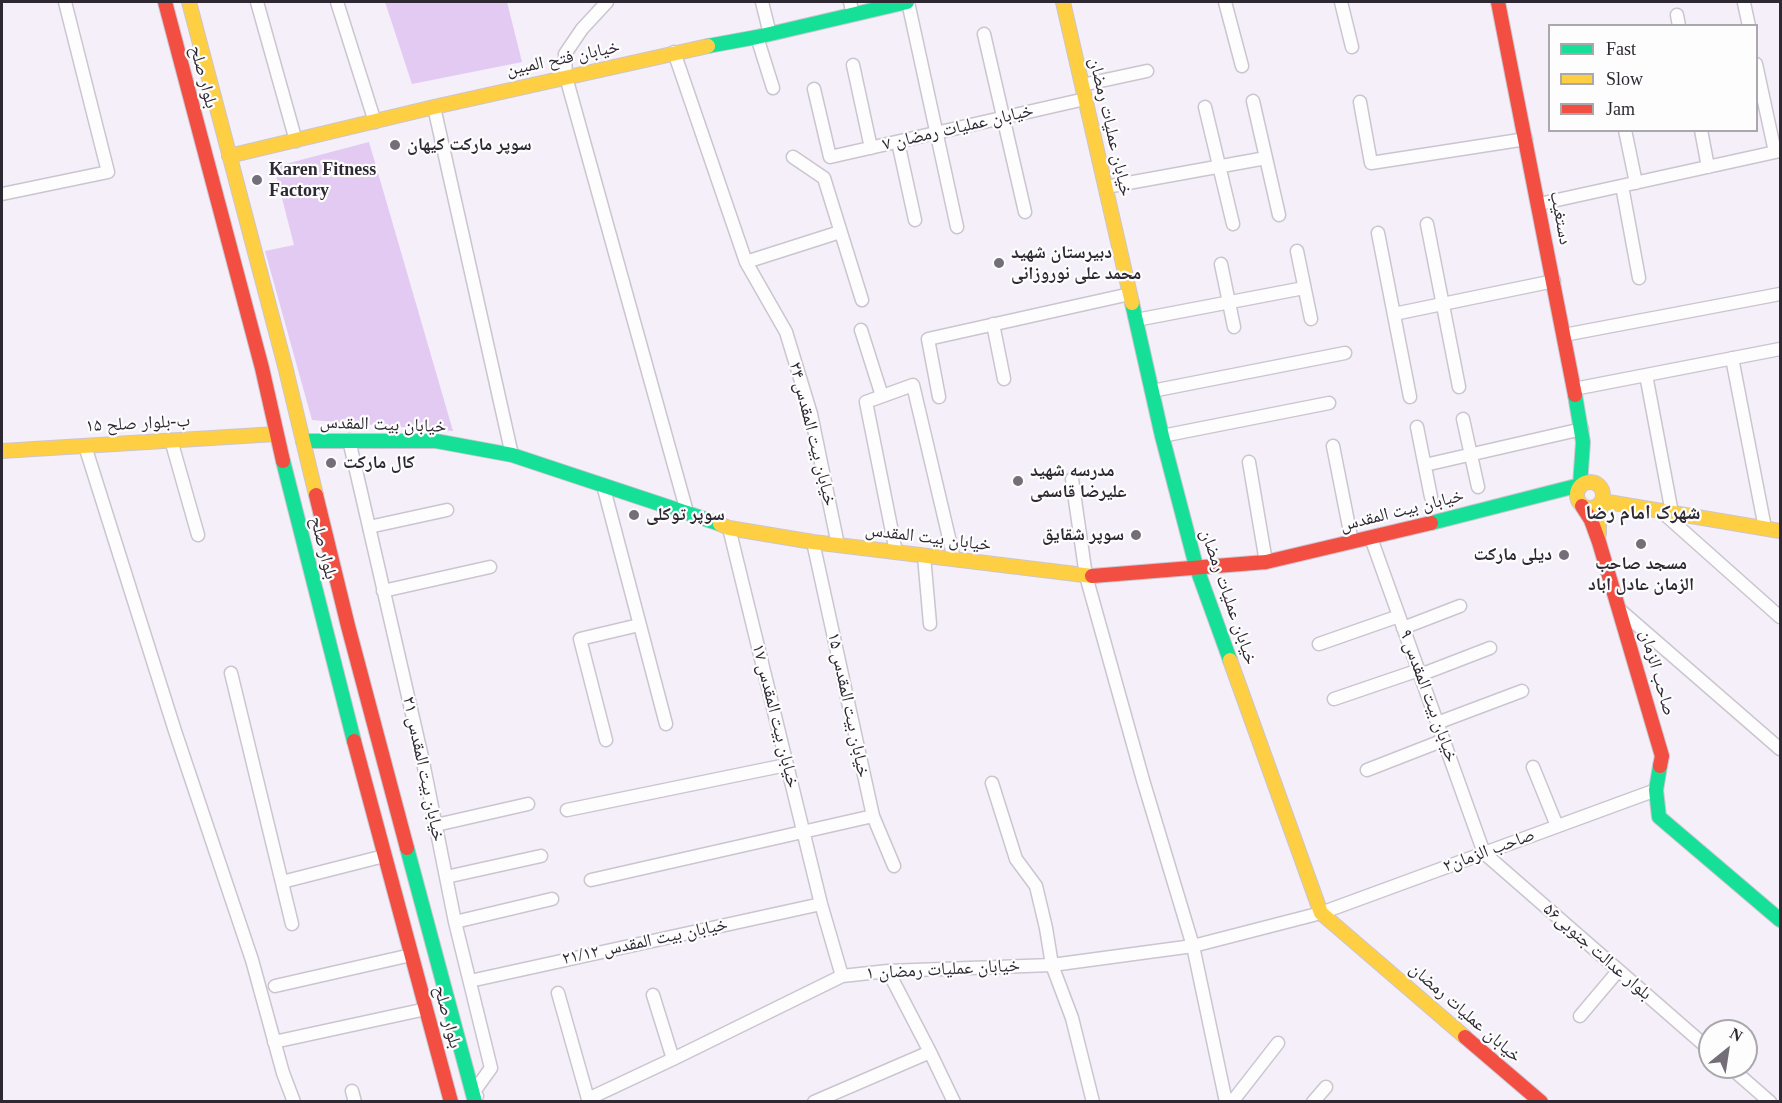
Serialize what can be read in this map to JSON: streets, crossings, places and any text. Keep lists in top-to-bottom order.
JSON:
{
  "streets": {
    "street": [
      "خیابان فتح المبین",
      "بلوار صلح",
      "خیابان عملیات رمضان",
      "خیابان عملیات رمضان ۷",
      "دستغیب",
      "۱۵ ب-بلوار صلح",
      "خیابان بیت المقدس",
      "خیابان بیت المقدس ۲۴",
      "صاحب الزمان",
      "خیابان بیت المقدس ۹",
      "خیابان بیت المقدس ۱۵",
      "خیابان بیت المقدس ۱۷",
      "خیابان بیت المقدس ۲۱",
      "۲صاحب الزمان",
      "خیابان بیت المقدس ۲۱/۱۲",
      "بلوار عدالت جنوبی۵۶",
      "خیابان عملیات رمضان ۱"
    ]
  },
  "crossings": [
    ["خیابان فتح المبین", "بلوار صلح"],
    ["خیابان فتح المبین", "خیابان بیت المقدس ۲۴"],
    ["بلوار صلح", "۱۵ ب-بلوار صلح"],
    ["بلوار صلح", "خیابان بیت المقدس"],
    ["بلوار صلح", "خیابان بیت المقدس ۲۱"],
    ["خیابان عملیات رمضان", "خیابان عملیات رمضان ۷"],
    ["خیابان عملیات رمضان", "خیابان بیت المقدس"],
    ["خیابان عملیات رمضان", "۲صاحب الزمان"],
    ["خیابان عملیات رمضان", "خیابان عملیات رمضان ۱"],
    ["خیابان بیت المقدس", "خیابان بیت المقدس ۲۴"],
    ["خیابان بیت المقدس", "خیابان بیت المقدس ۹"],
    ["خیابان بیت المقدس", "خیابان بیت المقدس ۱۵"],
    ["خیابان بیت المقدس", "خیابان بیت المقدس ۱۷"],
    ["خیابان بیت المقدس", "خیابان بیت المقدس ۲۱"],
    ["صاحب الزمان", "۲صاحب الزمان"],
    ["خیابان بیت المقدس ۹", "۲صاحب الزمان"],
    ["خیابان بیت المقدس ۹", "بلوار عدالت جنوبی۵۶"],
    ["خیابان بیت المقدس ۱۷", "خیابان بیت المقدس ۲۱/۱۲"],
    ["خیابان بیت المقدس ۱۷", "خیابان عملیات رمضان ۱"],
    ["خیابان بیت المقدس ۲۱", "خیابان بیت المقدس ۲۱/۱۲"],
    ["۲صاحب الزمان", "بلوار عدالت جنوبی۵۶"],
    ["۲صاحب الزمان", "خیابان عملیات رمضان ۱"]
  ],
  "districts": ["شهرک امام رضا"],
  "places": [
    "سوپر مارکت کیهان",
    "Karen Fitness Factory",
    "دبیرستان شهید محمد علی نوروزانی",
    "کال مارکت",
    "مدرسه شهید علیرضا قاسمی",
    "سوپر توکلی",
    "سوپر شقایق",
    "مسجد صاحب الزمان عادل اباد",
    "دیلی مارکت"
  ],
  "legend": ["Fast", "Slow", "Jam"],
  "north": "top right"
}
